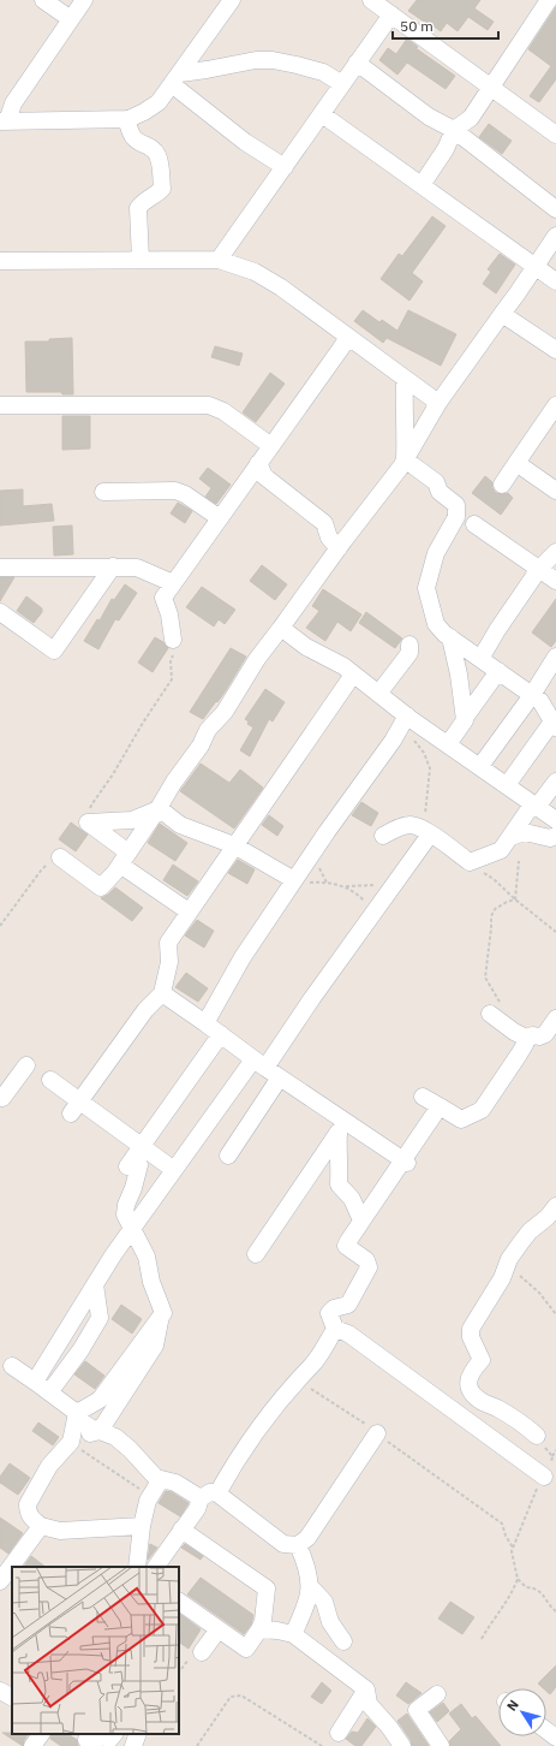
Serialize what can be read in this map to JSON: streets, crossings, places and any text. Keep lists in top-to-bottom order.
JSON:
{
  "scale_bar": "50 m",
  "north": "top left"
}
